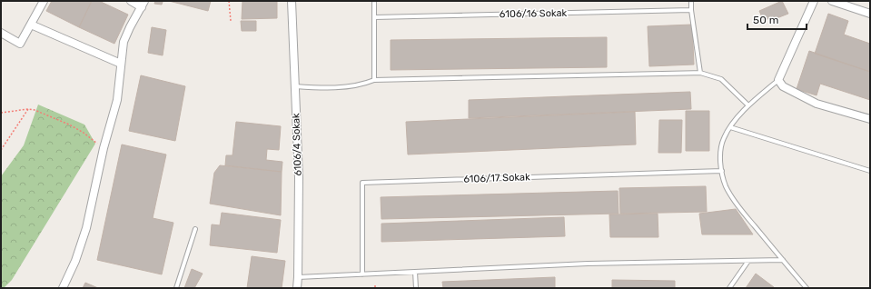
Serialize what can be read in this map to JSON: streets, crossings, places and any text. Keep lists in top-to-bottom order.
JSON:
{
  "streets": {
    "street": ["6106/4 Sokak"],
    "lane": ["6106/16 Sokak", "6106/17 Sokak"]
  },
  "scale_bar": "50 m"
}
